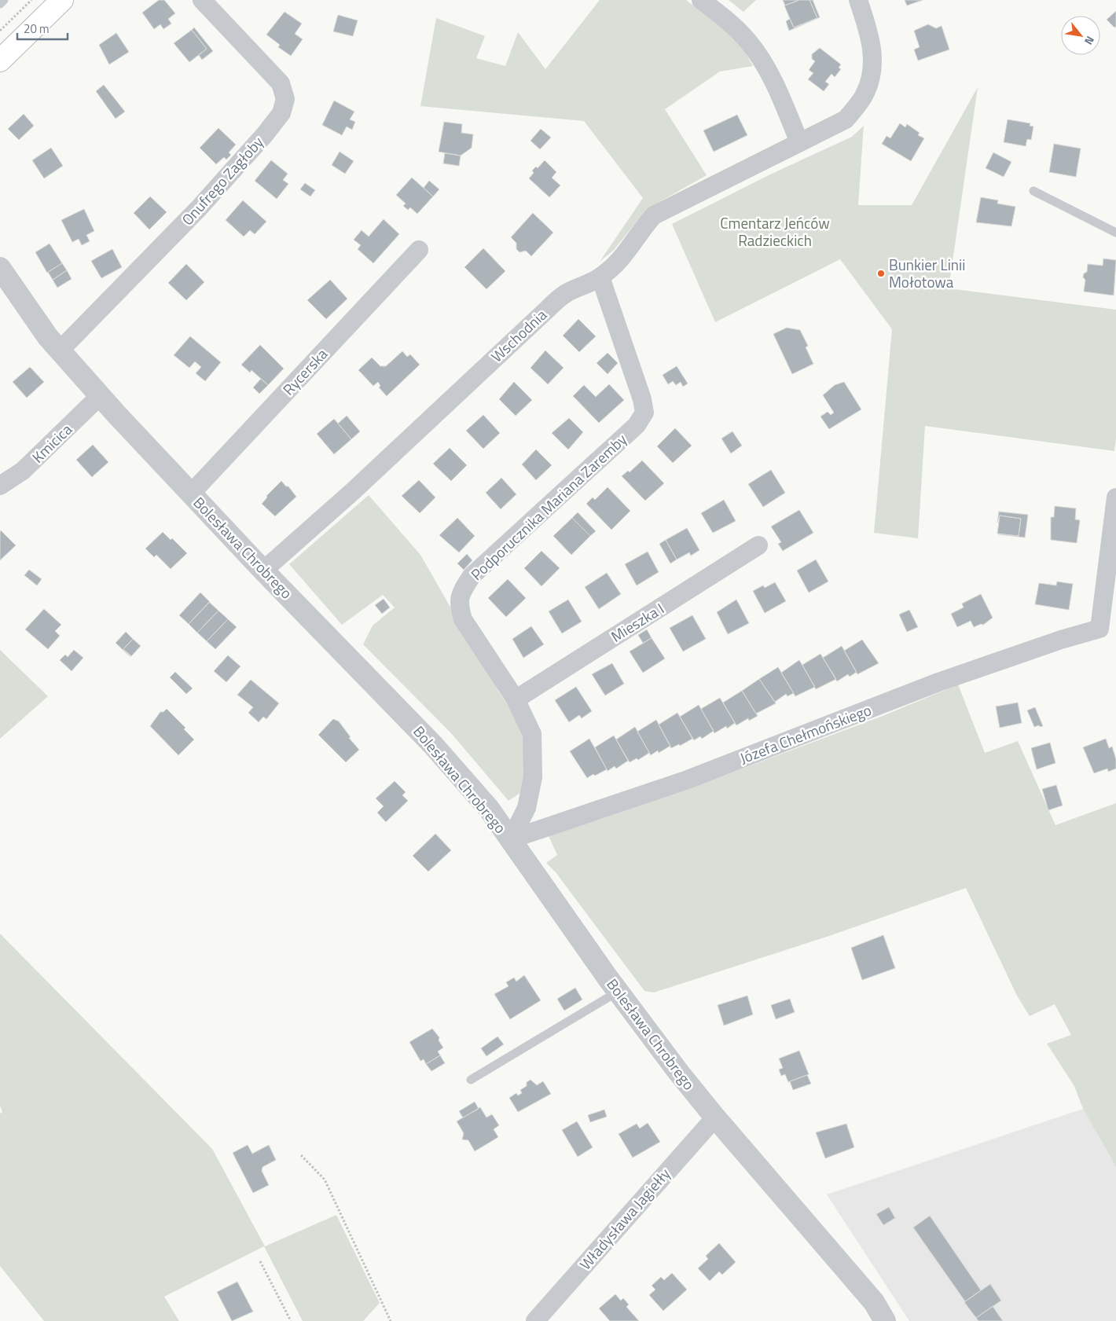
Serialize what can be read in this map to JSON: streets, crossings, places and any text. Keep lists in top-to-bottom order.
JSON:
{
  "streets": {
    "street": [
      "Onufrego Zagłoby",
      "Wschodnia",
      "Rycerska",
      "Kmicica",
      "Podporucznika Mariana Zaremby",
      "Bolesława Chrobrego",
      "Mieszka I",
      "Józefa Chełmońskiego",
      "Władysława Jagiełły"
    ]
  },
  "crossings": [
    ["Onufrego Zagłoby", "Bolesława Chrobrego"],
    ["Wschodnia", "Podporucznika Mariana Zaremby"],
    ["Wschodnia", "Bolesława Chrobrego"],
    ["Rycerska", "Bolesława Chrobrego"],
    ["Kmicica", "Bolesława Chrobrego"],
    ["Podporucznika Mariana Zaremby", "Bolesława Chrobrego"],
    ["Podporucznika Mariana Zaremby", "Mieszka I"],
    ["Podporucznika Mariana Zaremby", "Józefa Chełmońskiego"],
    ["Bolesława Chrobrego", "Józefa Chełmońskiego"],
    ["Bolesława Chrobrego", "Władysława Jagiełły"]
  ],
  "parks": ["Cmentarz Jeńców Radzieckich"],
  "places": ["Bunkier Linii Mołotowa"],
  "scale_bar": "20 m",
  "north": "bottom right"
}
